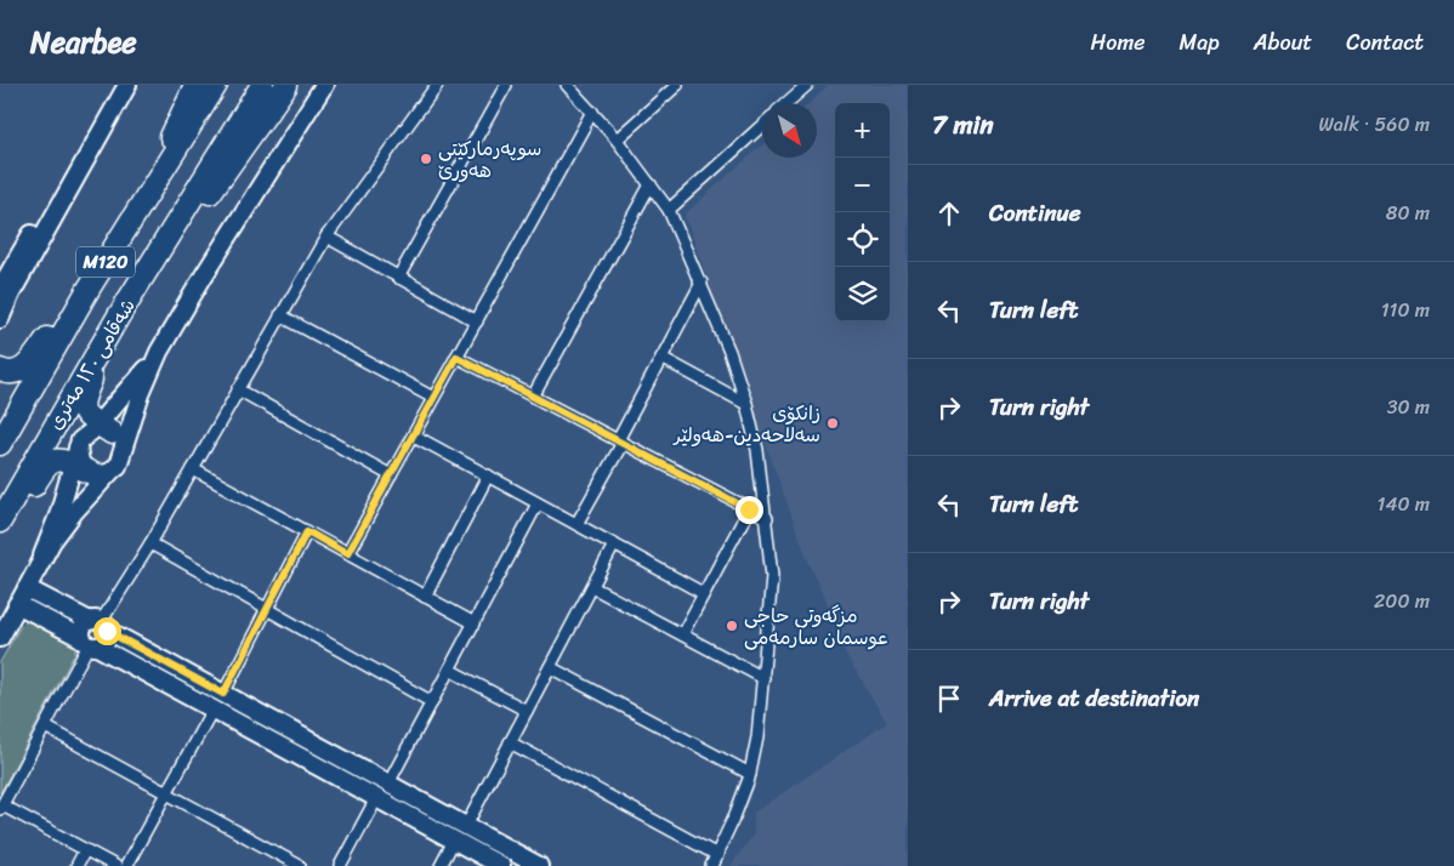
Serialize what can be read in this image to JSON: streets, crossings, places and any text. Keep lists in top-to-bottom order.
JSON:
{
  "streets": {
    "highway": ["M120", "شەقامی ١٢٠ مەتری"]
  },
  "places": ["سوپەرمارکێتی هەورێ", "زانکۆی سەلاحەدین-هەولێر", "مزگەوتی حاجی عوسمان سارمەمی"],
  "north": "bottom right",
  "page": {
    "header": "Nearbee",
    "nav": [
      "Home",
      "Map",
      "About",
      "Contact"
    ],
    "heading": ["7 min", "Walk · 560 m"],
    "map_buttons": ["+", "−"],
    "list": [
      ["Continue", "80 m"],
      ["Turn left", "110 m"],
      ["Turn right", "30 m"],
      ["Turn left", "140 m"],
      ["Turn right", "200 m"],
      "Arrive at destination"
    ]
  }
}
